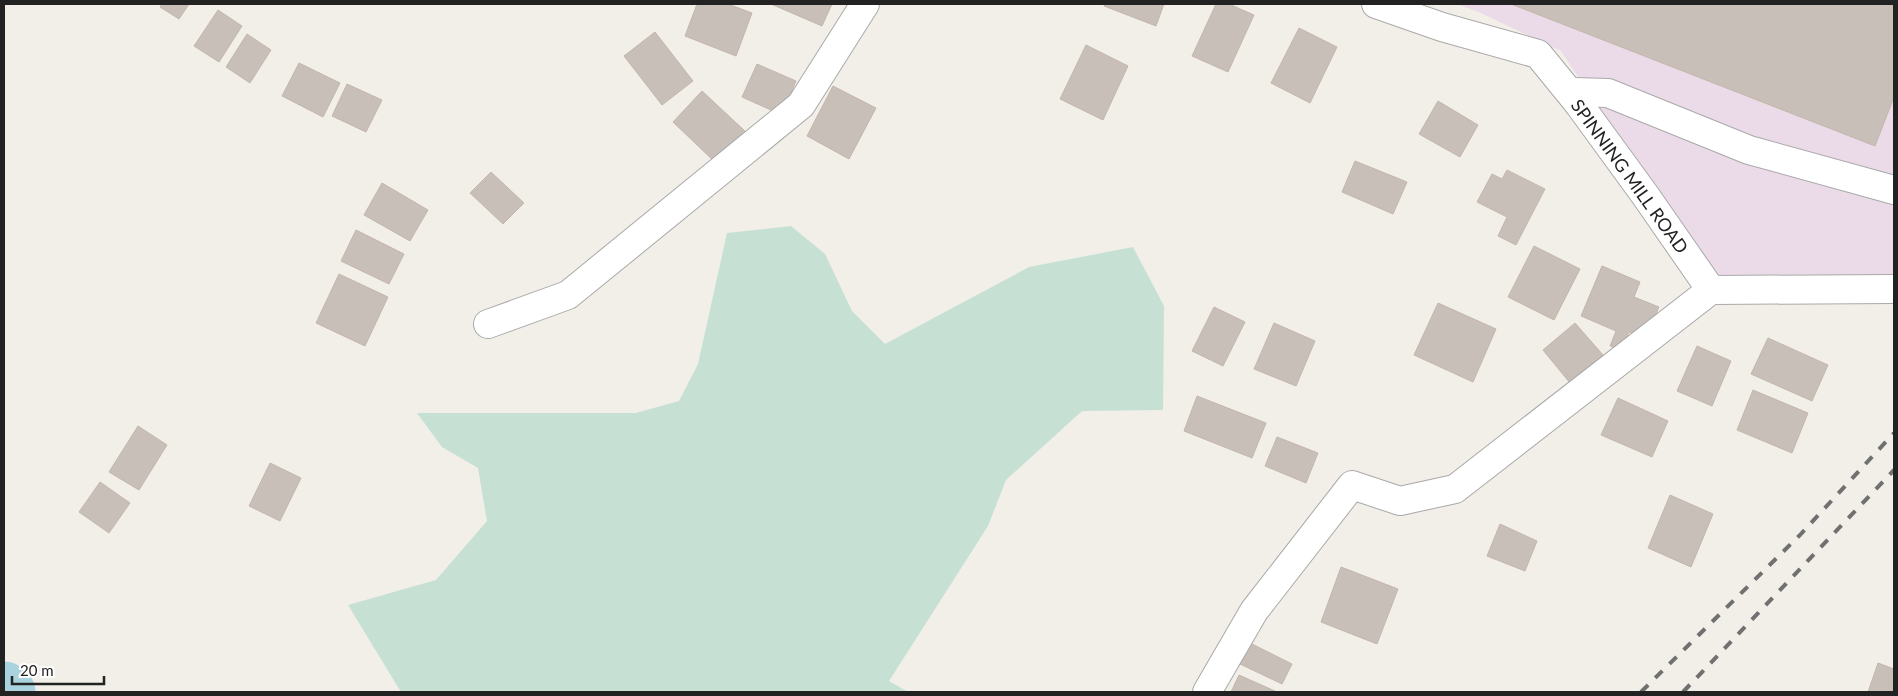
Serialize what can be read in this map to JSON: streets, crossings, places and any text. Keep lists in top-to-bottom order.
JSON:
{
  "streets": {
    "street": ["SPINNING MILL ROAD"]
  },
  "scale_bar": "20 m"
}
